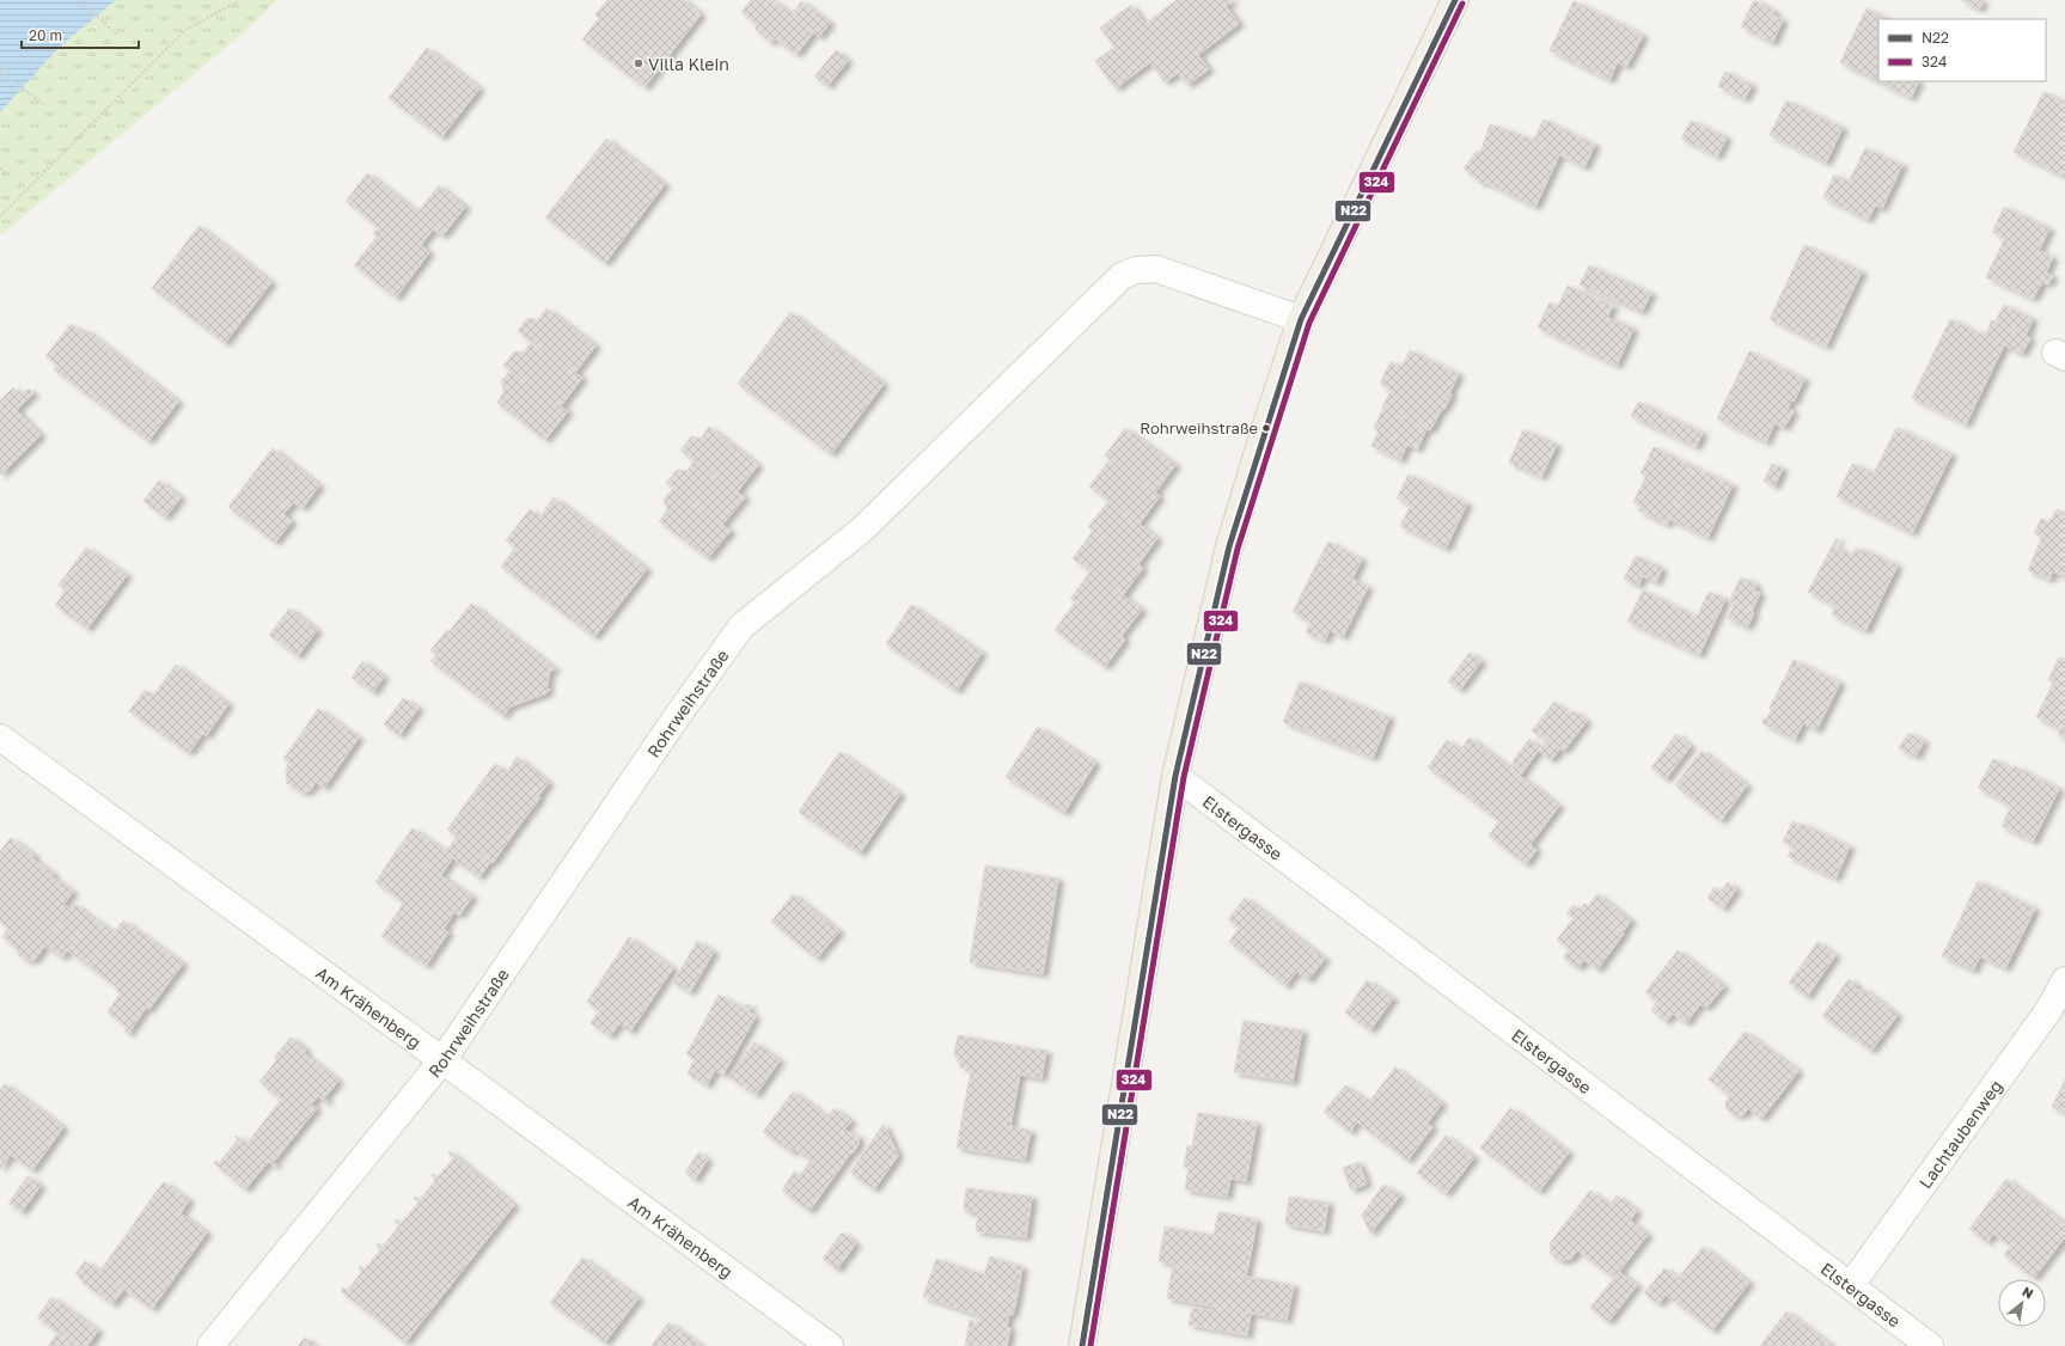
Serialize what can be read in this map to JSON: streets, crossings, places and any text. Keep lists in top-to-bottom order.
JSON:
{
  "streets": {
    "street": [
      "Rohrweihstraße",
      "Elstergasse",
      "Am Krähenberg",
      "Lachtaubenweg"
    ]
  },
  "crossings": [
    ["Rohrweihstraße", "Am Krähenberg"],
    ["Elstergasse", "Lachtaubenweg"]
  ],
  "places": ["Villa Klein", "Rohrweihstraße"],
  "lines": ["transit line N22", "transit line 324"],
  "legend": ["N22", "324"],
  "scale_bar": "20 m",
  "north": "top right"
}
